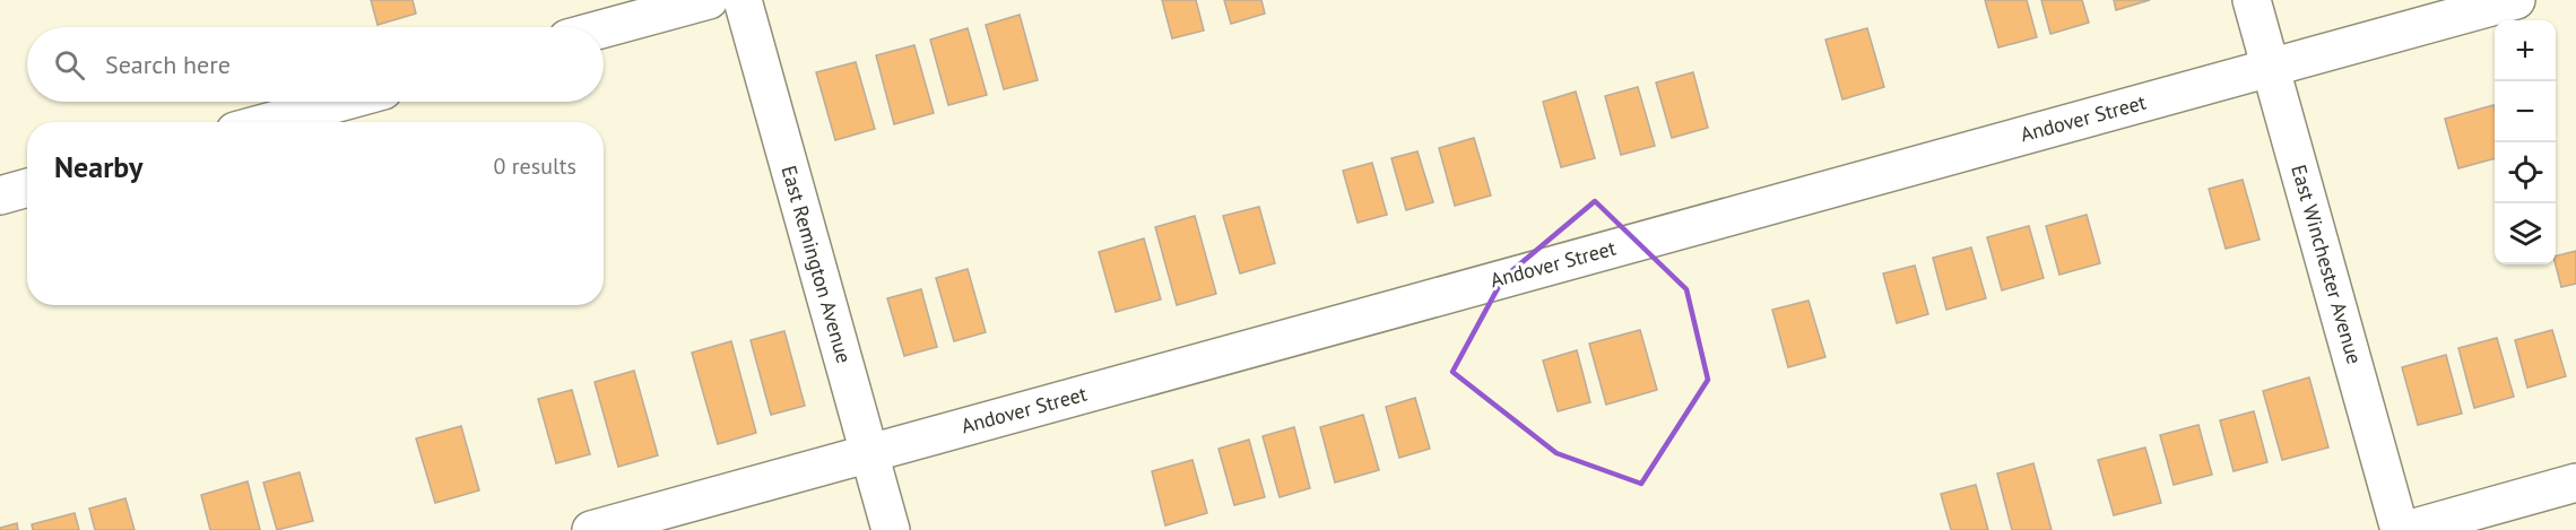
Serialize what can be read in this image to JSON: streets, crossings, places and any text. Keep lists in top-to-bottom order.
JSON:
{
  "streets": {
    "street": ["Andover Street", "East Remington Avenue", "East Winchester Avenue"]
  },
  "crossings": [
    ["Andover Street", "East Remington Avenue"],
    ["Andover Street", "East Winchester Avenue"]
  ],
  "page": {
    "map_buttons": ["+", "−"],
    "search": "Search here",
    "heading": ["Nearby", "0 results"]
  }
}
